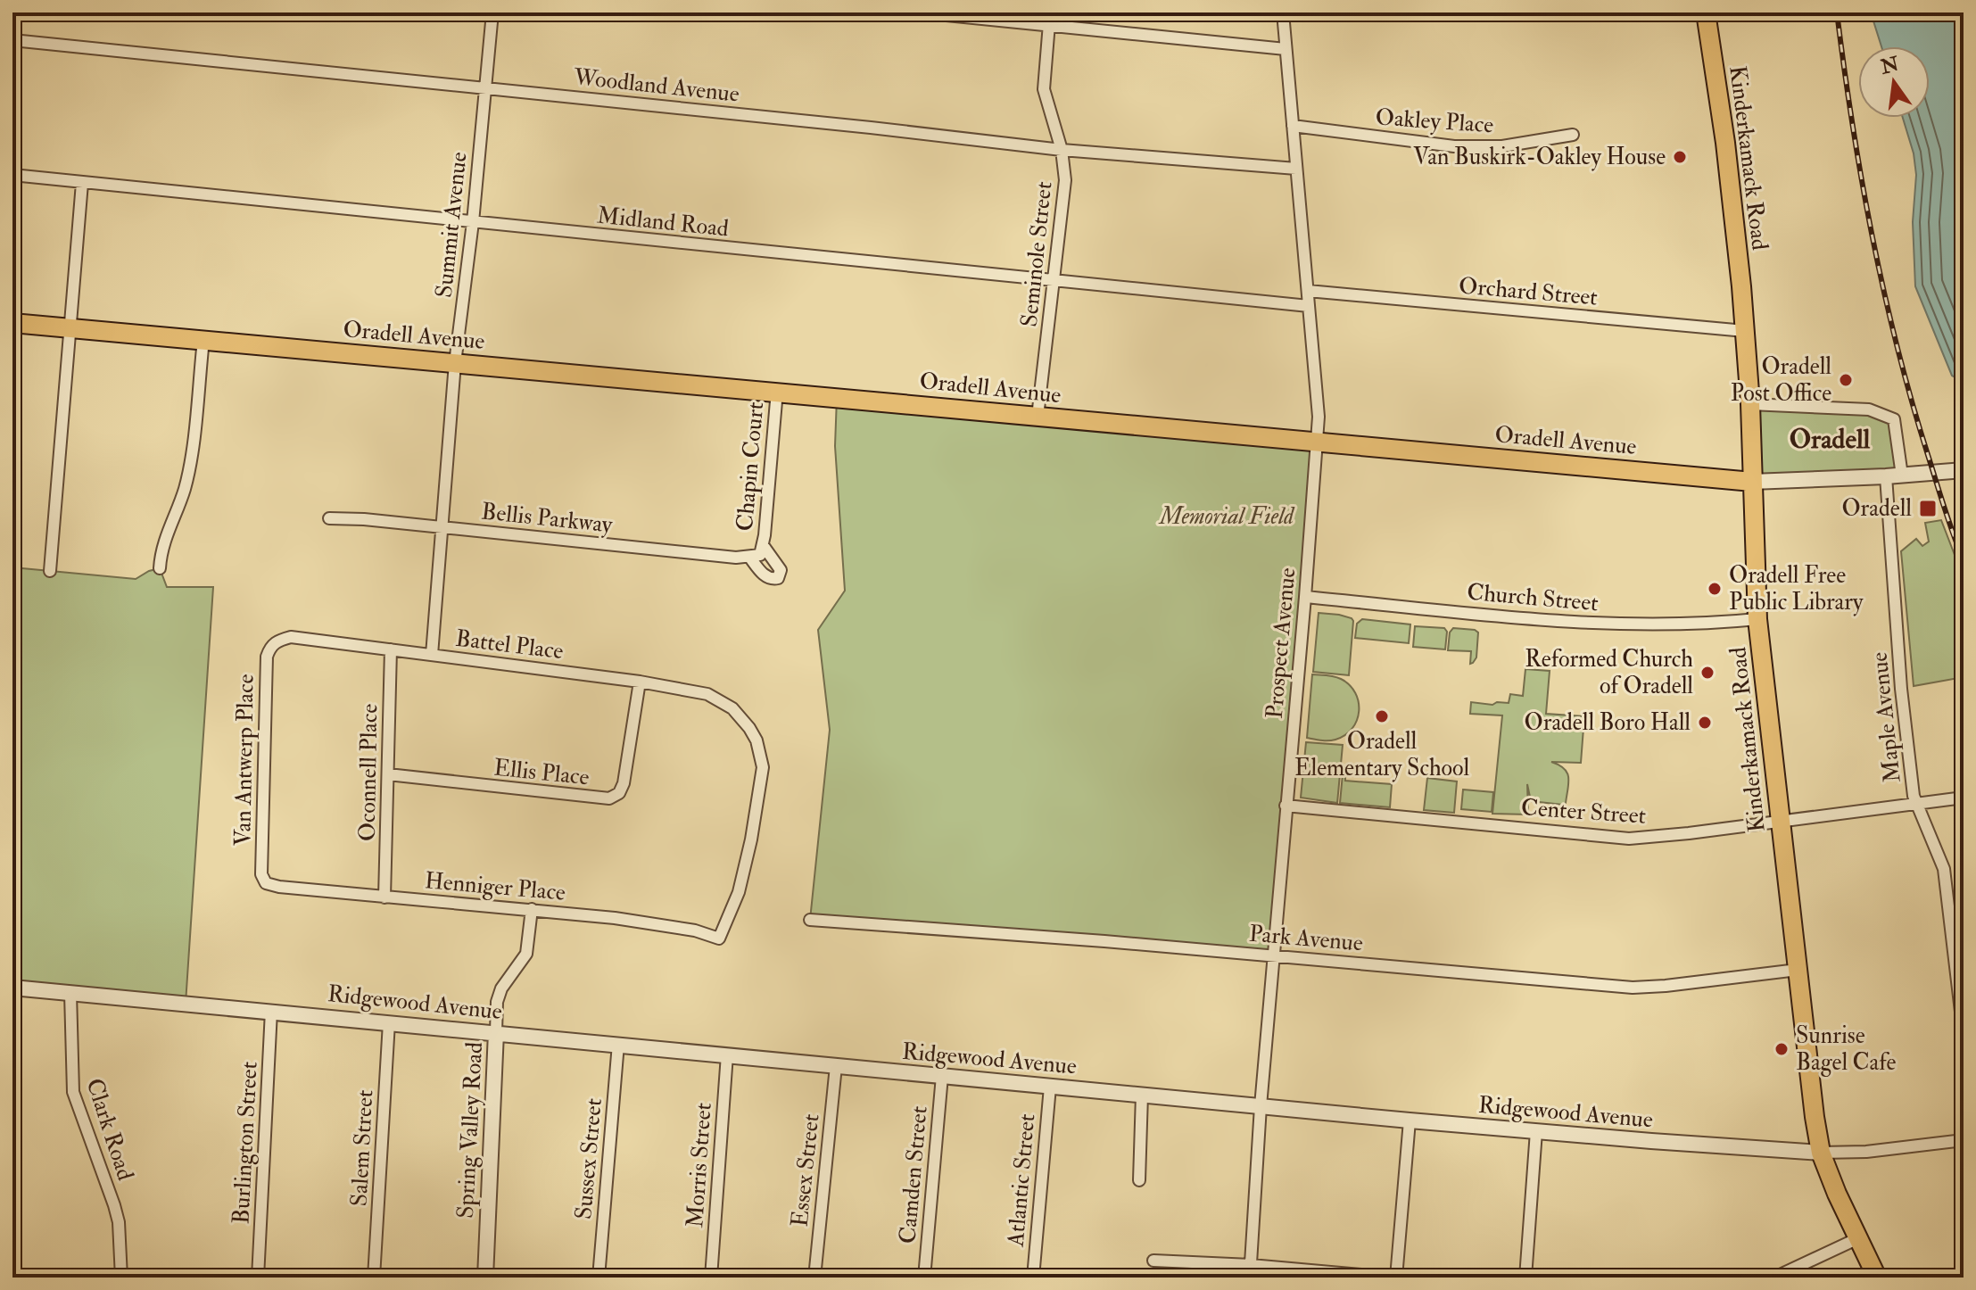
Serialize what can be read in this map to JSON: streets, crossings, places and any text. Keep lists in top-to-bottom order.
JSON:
{
  "streets": {
    "main road": ["Kinderkamack Road", "Oradell Avenue"],
    "street": [
      "Woodland Avenue",
      "Oakley Place",
      "Midland Road",
      "Summit Avenue",
      "Seminole Street",
      "Orchard Street",
      "Chapin Court",
      "Bellis Parkway",
      "Church Street",
      "Prospect Avenue",
      "Battel Place",
      "Maple Avenue",
      "Van Antwerp Place",
      "Oconnell Place",
      "Ellis Place",
      "Center Street",
      "Henniger Place",
      "Park Avenue",
      "Ridgewood Avenue",
      "Clark Road",
      "Spring Valley Road",
      "Burlington Street",
      "Salem Street",
      "Sussex Street",
      "Morris Street",
      "Essex Street",
      "Camden Street",
      "Atlantic Street"
    ]
  },
  "crossings": [
    ["Woodland Avenue", "Summit Avenue"],
    ["Woodland Avenue", "Seminole Street"],
    ["Woodland Avenue", "Prospect Avenue"],
    ["Oakley Place", "Prospect Avenue"],
    ["Kinderkamack Road", "Orchard Street"],
    ["Kinderkamack Road", "Oradell Avenue"],
    ["Kinderkamack Road", "Church Street"],
    ["Kinderkamack Road", "Center Street"],
    ["Kinderkamack Road", "Park Avenue"],
    ["Kinderkamack Road", "Ridgewood Avenue"],
    ["Midland Road", "Summit Avenue"],
    ["Midland Road", "Seminole Street"],
    ["Midland Road", "Prospect Avenue"],
    ["Summit Avenue", "Oradell Avenue"],
    ["Summit Avenue", "Bellis Parkway"],
    ["Summit Avenue", "Battel Place"],
    ["Seminole Street", "Oradell Avenue"],
    ["Orchard Street", "Prospect Avenue"],
    ["Oradell Avenue", "Chapin Court"],
    ["Oradell Avenue", "Prospect Avenue"],
    ["Oradell Avenue", "Maple Avenue"],
    ["Chapin Court", "Bellis Parkway"],
    ["Church Street", "Prospect Avenue"],
    ["Prospect Avenue", "Center Street"],
    ["Prospect Avenue", "Park Avenue"],
    ["Prospect Avenue", "Ridgewood Avenue"],
    ["Battel Place", "Van Antwerp Place"],
    ["Battel Place", "Oconnell Place"],
    ["Battel Place", "Ellis Place"],
    ["Battel Place", "Henniger Place"],
    ["Maple Avenue", "Center Street"],
    ["Van Antwerp Place", "Henniger Place"],
    ["Oconnell Place", "Ellis Place"],
    ["Oconnell Place", "Henniger Place"],
    ["Henniger Place", "Spring Valley Road"],
    ["Ridgewood Avenue", "Clark Road"],
    ["Ridgewood Avenue", "Spring Valley Road"],
    ["Ridgewood Avenue", "Burlington Street"],
    ["Ridgewood Avenue", "Salem Street"],
    ["Ridgewood Avenue", "Sussex Street"],
    ["Ridgewood Avenue", "Morris Street"],
    ["Ridgewood Avenue", "Essex Street"],
    ["Ridgewood Avenue", "Camden Street"],
    ["Ridgewood Avenue", "Atlantic Street"]
  ],
  "districts": ["Oradell"],
  "parks": ["Memorial Field"],
  "places": {
    "other": [
      "Van Buskirk-Oakley House",
      "Oradell Post Office",
      "Oradell Free Public Library",
      "Reformed Church of Oradell",
      "Oradell Elementary School",
      "Oradell Boro Hall",
      "Sunrise Bagel Cafe"
    ],
    "transit": ["Oradell"]
  },
  "north": "top"
}
